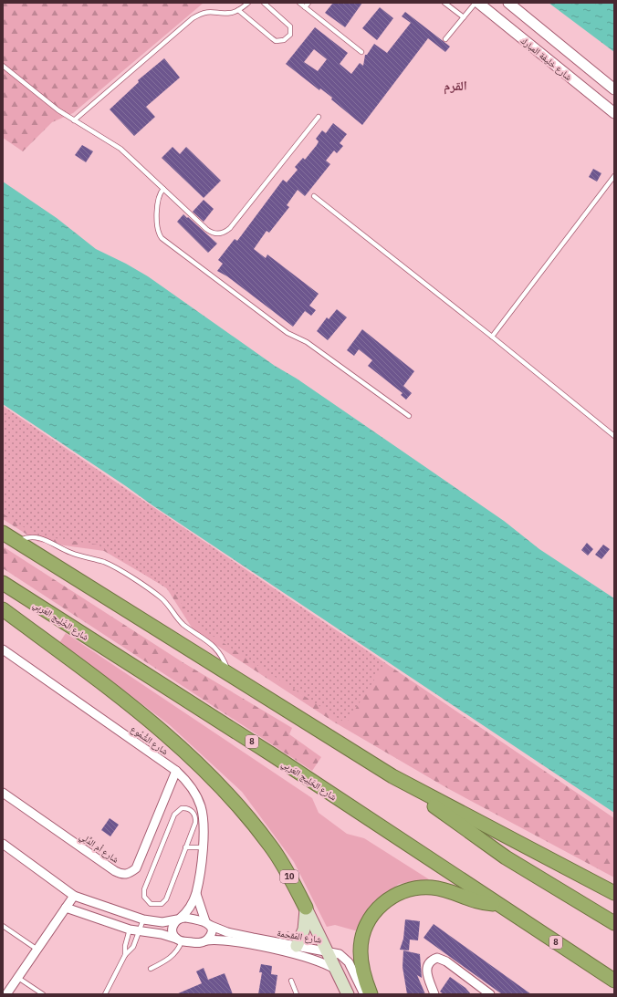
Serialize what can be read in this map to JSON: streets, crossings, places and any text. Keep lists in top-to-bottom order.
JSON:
{
  "streets": {
    "highway": ["شارع الخَلِيج العَربِي", "8", "10"],
    "street": [
      "شارع خليفة المبارك",
      "شارع الشُّمُوع",
      "شارع أم الدِّلِي",
      "شارع المَقحَمة"
    ]
  },
  "crossings": [
    ["شارع الشُّمُوع", "شارع أم الدِّلِي"],
    ["شارع الشُّمُوع", "شارع المَقحَمة"],
    ["10", "شارع المَقحَمة"]
  ],
  "districts": ["القرم"]
}
